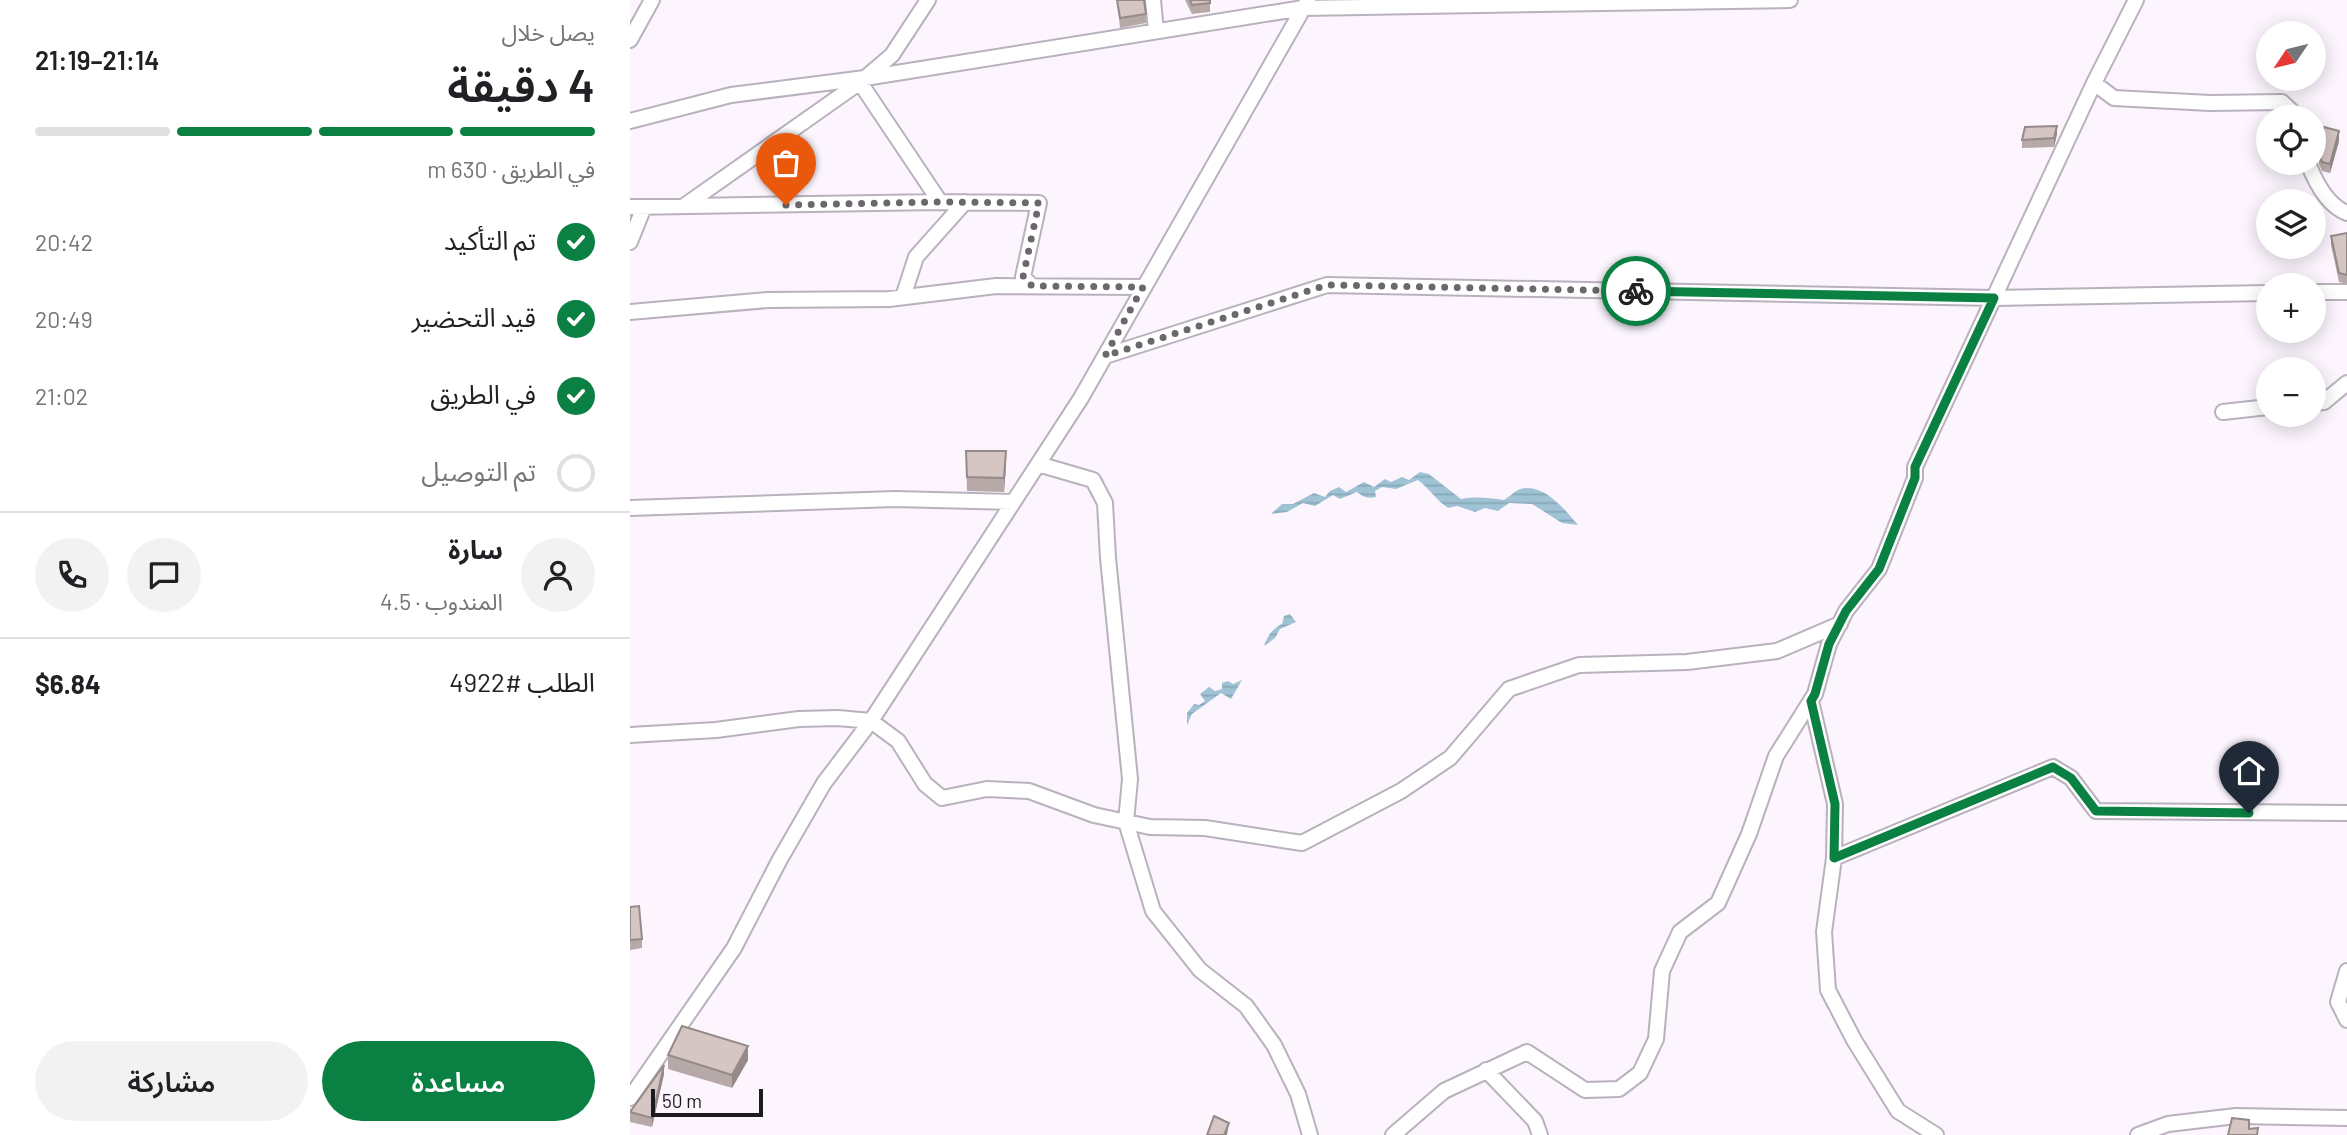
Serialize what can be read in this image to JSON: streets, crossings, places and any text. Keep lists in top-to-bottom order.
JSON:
{
  "scale_bar": "50 m",
  "north": "bottom left",
  "page": {
    "heading": ["4 دقيقة", "يصل خلال", "21:14–21:19"],
    "panel": [
      "سارة",
      "المندوب · 4.5",
      "الطلب #4922",
      "$6.84"
    ],
    "map_buttons": ["+", "−"],
    "bar": "في الطريق · 630 m",
    "list": [
      ["تم التأكيد", "20:42"],
      ["قيد التحضير", "20:49"],
      ["في الطريق", "21:02"],
      "تم التوصيل"
    ],
    "buttons": ["مساعدة", "مشاركة"],
    "scale": "50 m"
  }
}
